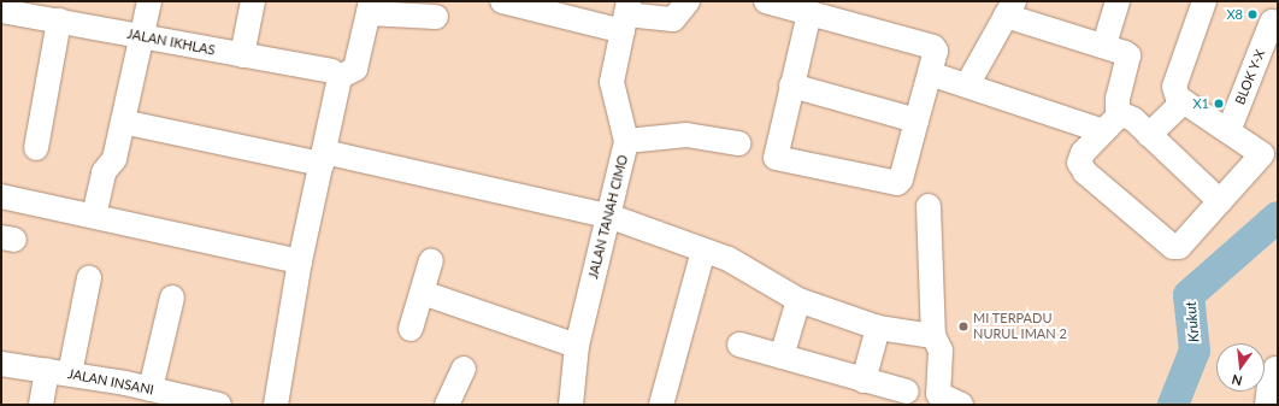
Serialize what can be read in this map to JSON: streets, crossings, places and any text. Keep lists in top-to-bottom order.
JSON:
{
  "streets": {
    "street": [
      "JALAN IKHLAS",
      "BLOK Y-X",
      "JALAN TANAH CIMO",
      "JALAN INSANI"
    ]
  },
  "water": ["Krukut"],
  "places": ["X8", "X1", "MI TERPADU NURUL IMAN 2"],
  "north": "bottom"
}
